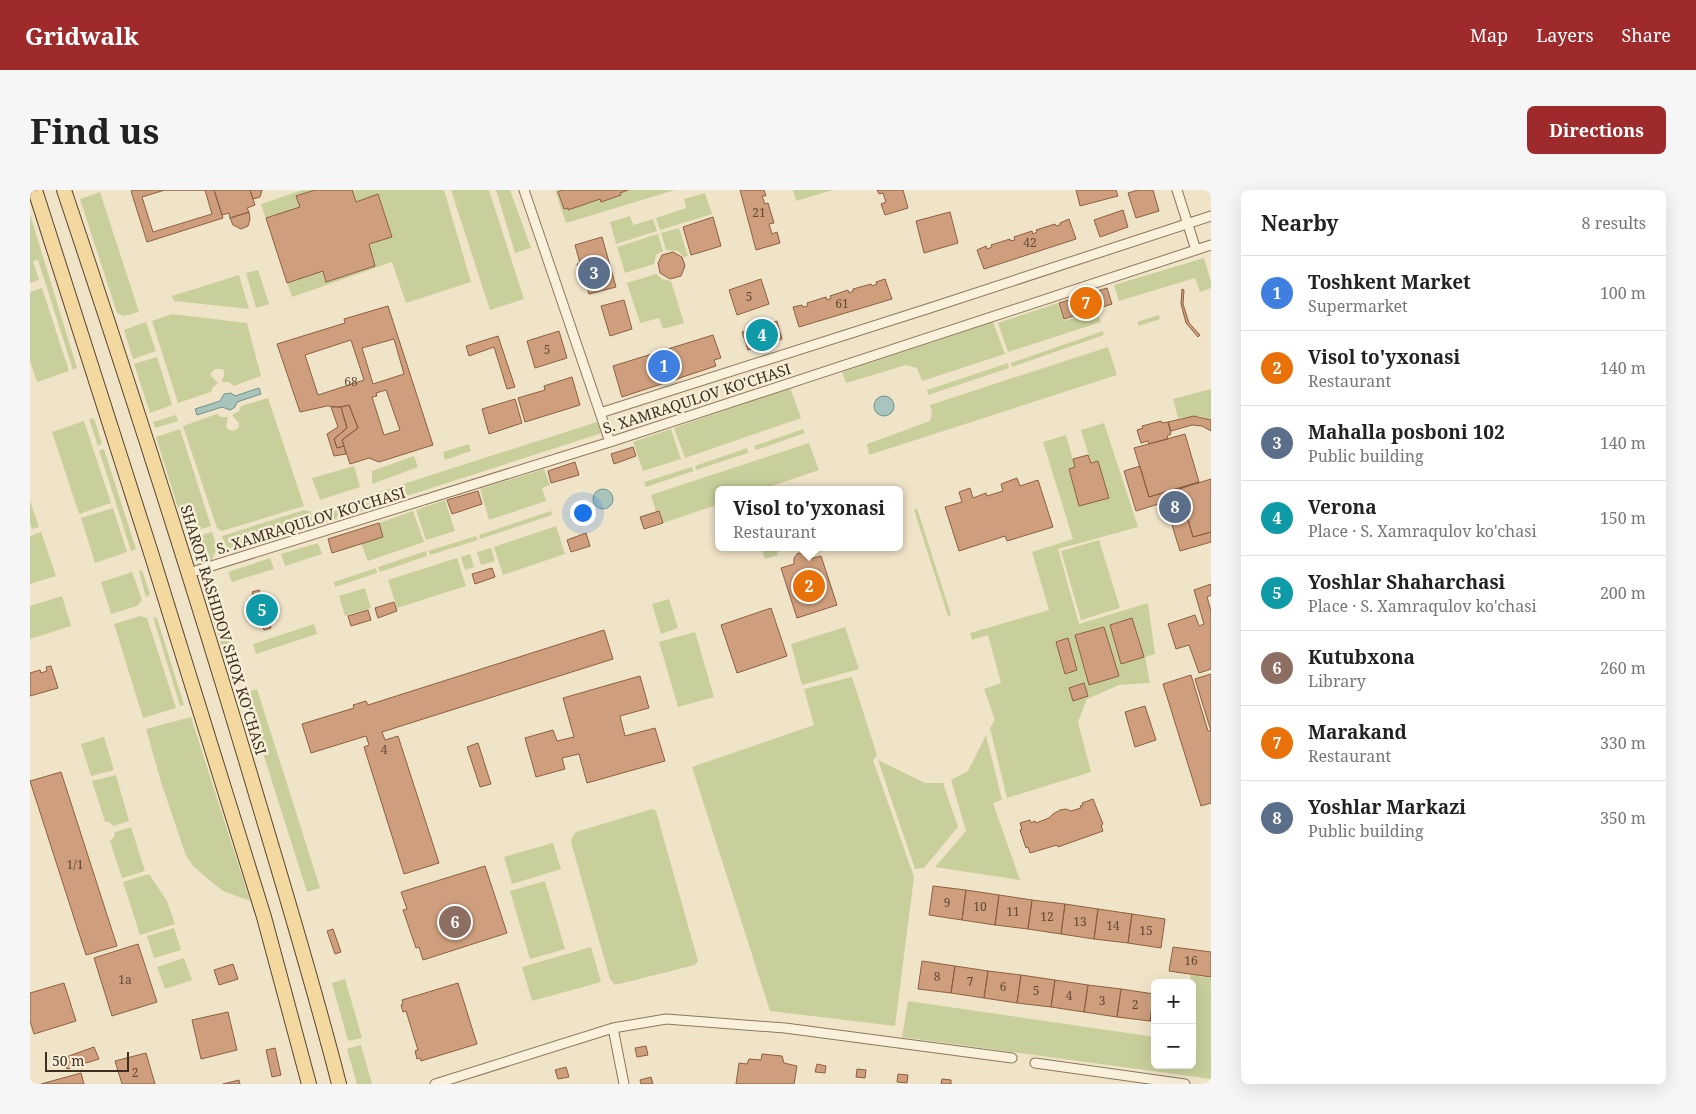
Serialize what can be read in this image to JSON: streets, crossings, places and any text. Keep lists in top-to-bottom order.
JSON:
{
  "streets": {
    "main road": ["SHAROF RASHIDOV SHOX KO'CHASI"],
    "street": ["S. XAMRAQULOV KO'CHASI"]
  },
  "crossings": [
    ["S. XAMRAQULOV KO'CHASI", "SHAROF RASHIDOV SHOX KO'CHASI"]
  ],
  "house_numbers": [
    "21",
    "42",
    "5",
    "61",
    "5",
    "68",
    "4",
    "1/1",
    "9",
    "10",
    "11",
    "12",
    "13",
    "14",
    "15",
    "16",
    "8",
    "1a",
    "7",
    "6",
    "5",
    "4",
    "3",
    "2",
    "2"
  ],
  "scale_bar": "50 m",
  "page": {
    "header": "Gridwalk",
    "nav": ["Map", "Layers", "Share"],
    "buttons": "Directions",
    "title": "Find us",
    "heading": ["Nearby", "8 results"],
    "pins": [
      "3",
      "7",
      "4",
      "1",
      "8",
      "2",
      "5",
      "6"
    ],
    "list": [
      {
        "mark": "1",
        "name": "Toshkent Market",
        "note": "Supermarket",
        "value": "100 m"
      },
      {
        "mark": "2",
        "name": "Visol to'yxonasi",
        "note": "Restaurant",
        "value": "140 m"
      },
      {
        "mark": "3",
        "name": "Mahalla posboni 102",
        "note": "Public building",
        "value": "140 m"
      },
      {
        "mark": "4",
        "name": "Verona",
        "note": "Place · S. Xamraqulov ko'chasi",
        "value": "150 m"
      },
      {
        "mark": "5",
        "name": "Yoshlar Shaharchasi",
        "note": "Place · S. Xamraqulov ko'chasi",
        "value": "200 m"
      },
      {
        "mark": "6",
        "name": "Kutubxona",
        "note": "Library",
        "value": "260 m"
      },
      {
        "mark": "7",
        "name": "Marakand",
        "note": "Restaurant",
        "value": "330 m"
      },
      {
        "mark": "8",
        "name": "Yoshlar Markazi",
        "note": "Public building",
        "value": "350 m"
      }
    ],
    "popup": ["Visol to'yxonasi", "Restaurant"],
    "map_buttons": ["+", "−"],
    "scale": "50 m"
  }
}
